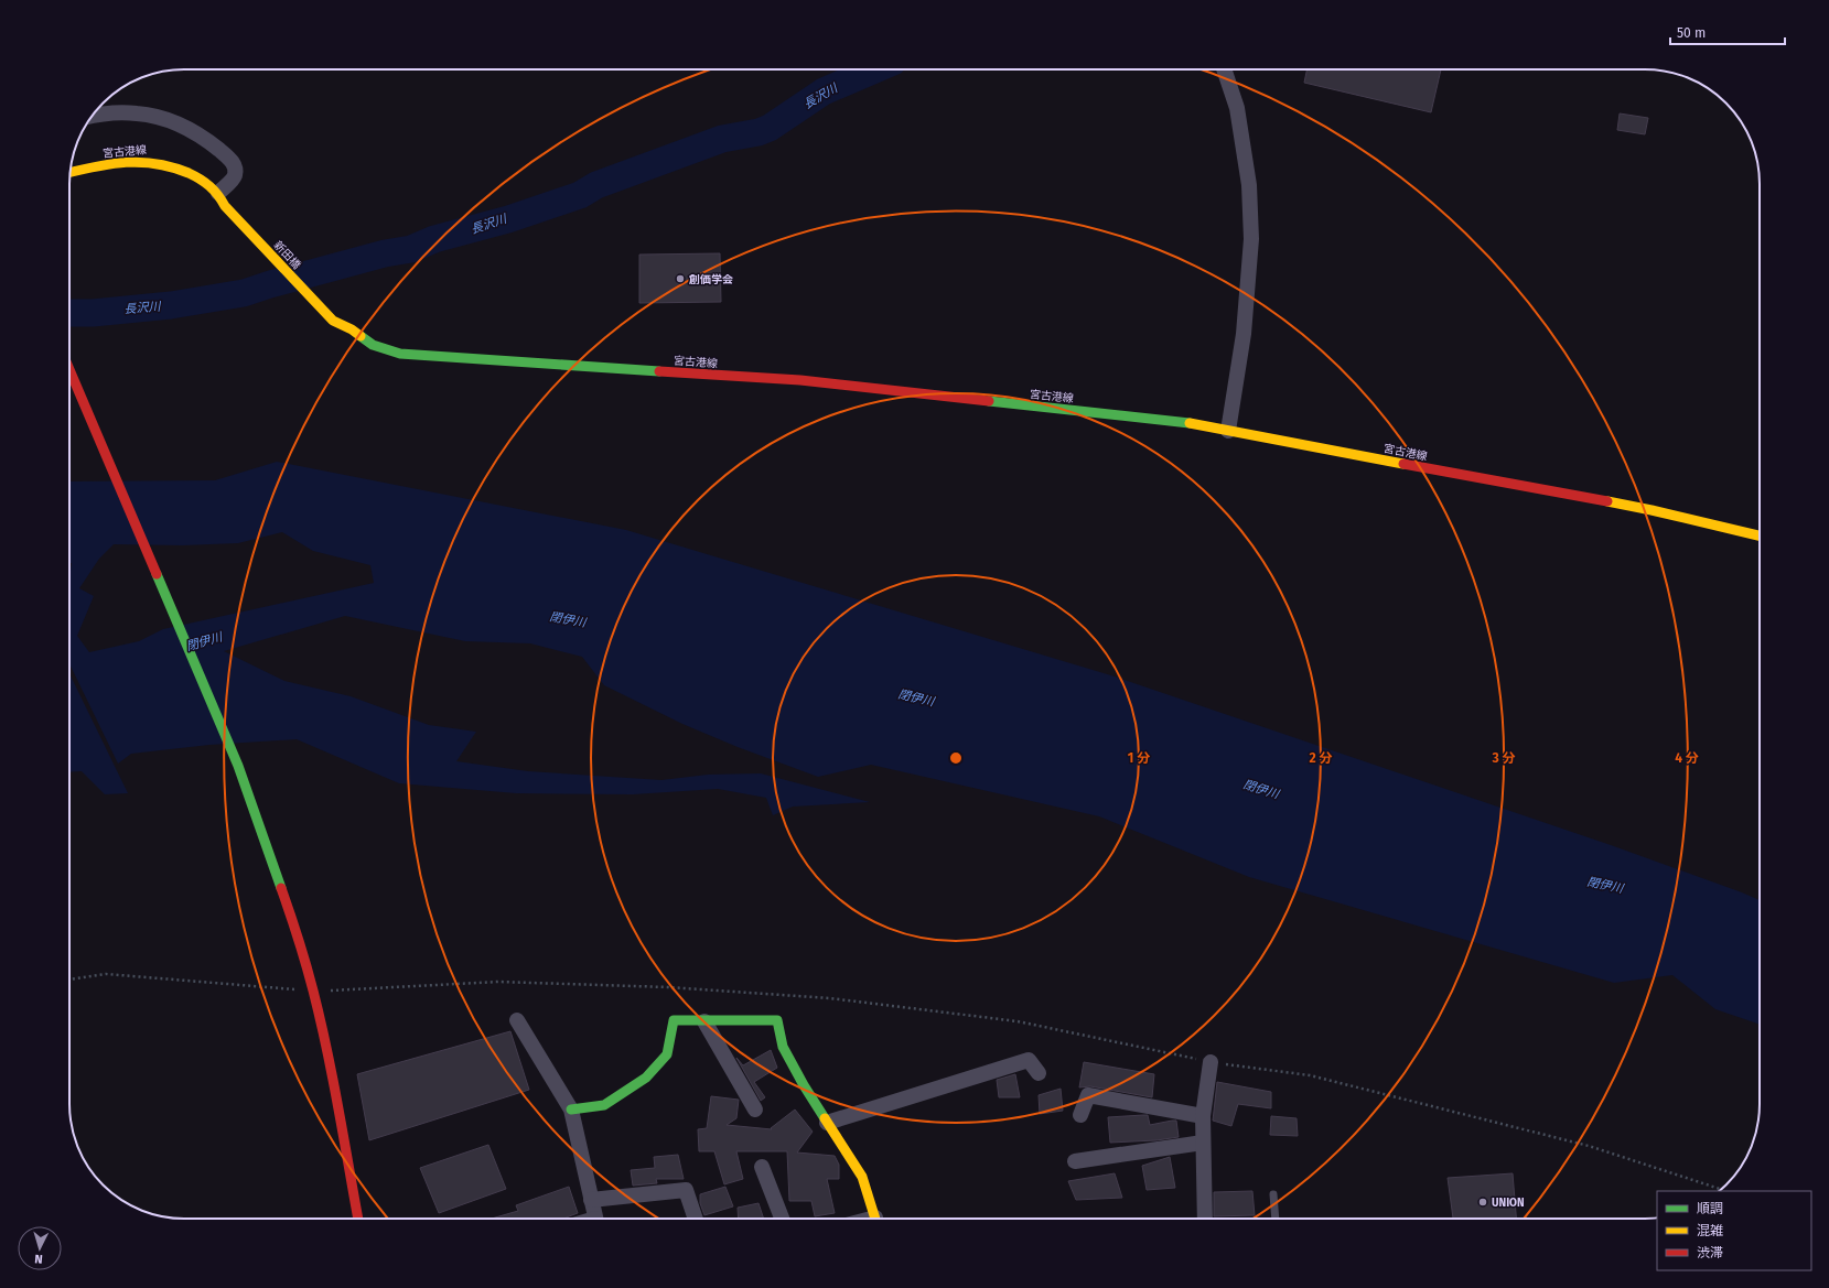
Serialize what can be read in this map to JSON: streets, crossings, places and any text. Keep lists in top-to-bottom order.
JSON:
{
  "streets": {
    "main road": ["宮古港線", "新田橋"]
  },
  "crossings": [
    ["宮古港線", "新田橋"]
  ],
  "water": ["長沢川", "閉伊川"],
  "places": ["創価学会", "UNION"],
  "legend": ["順調", "混雑", "渋滞"],
  "scale_bar": "50 m",
  "north": "bottom",
  "rings": [
    "1 分",
    "2 分",
    "3 分",
    "4 分"
  ]
}
